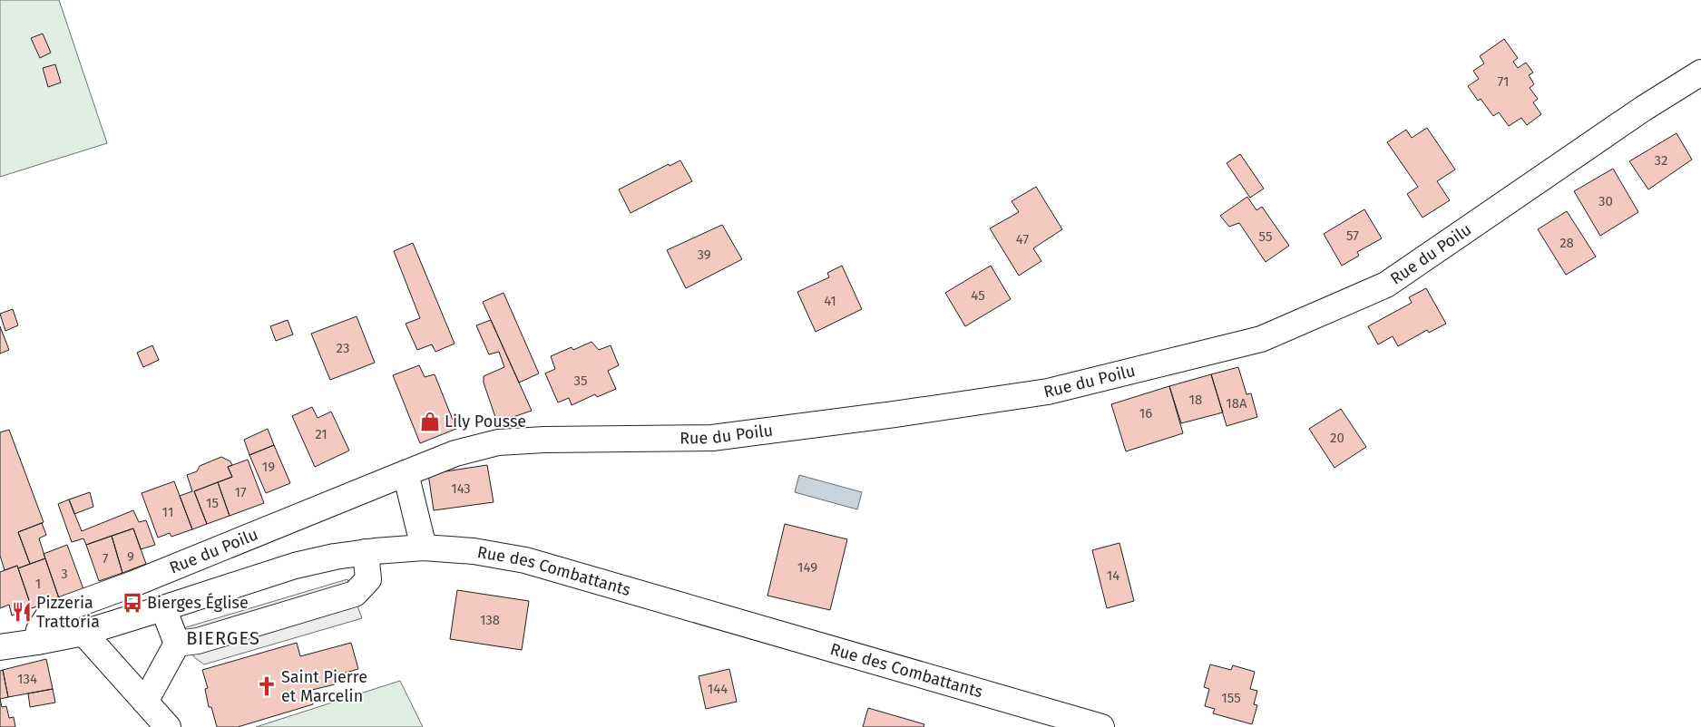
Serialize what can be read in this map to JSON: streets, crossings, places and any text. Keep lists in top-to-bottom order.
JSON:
{
  "streets": {
    "street": ["Rue du Poilu", "Rue des Combattants"]
  },
  "crossings": [
    ["Rue du Poilu", "Rue des Combattants"]
  ],
  "districts": ["BIERGES"],
  "places": {
    "shop": ["Lily Pousse"],
    "bus stop": ["Bierges Église"],
    "restaurant": ["Pizzeria Trattoria"],
    "church": ["Saint Pierre et Marcelin"]
  },
  "house_numbers": [
    "71",
    "32",
    "30",
    "57",
    "55",
    "47",
    "28",
    "39",
    "45",
    "41",
    "23",
    "35",
    "18",
    "18A",
    "16",
    "21",
    "20",
    "19",
    "143",
    "17",
    "15",
    "11",
    "9",
    "7",
    "149",
    "3",
    "14",
    "1",
    "138",
    "134",
    "144",
    "155"
  ]
}
